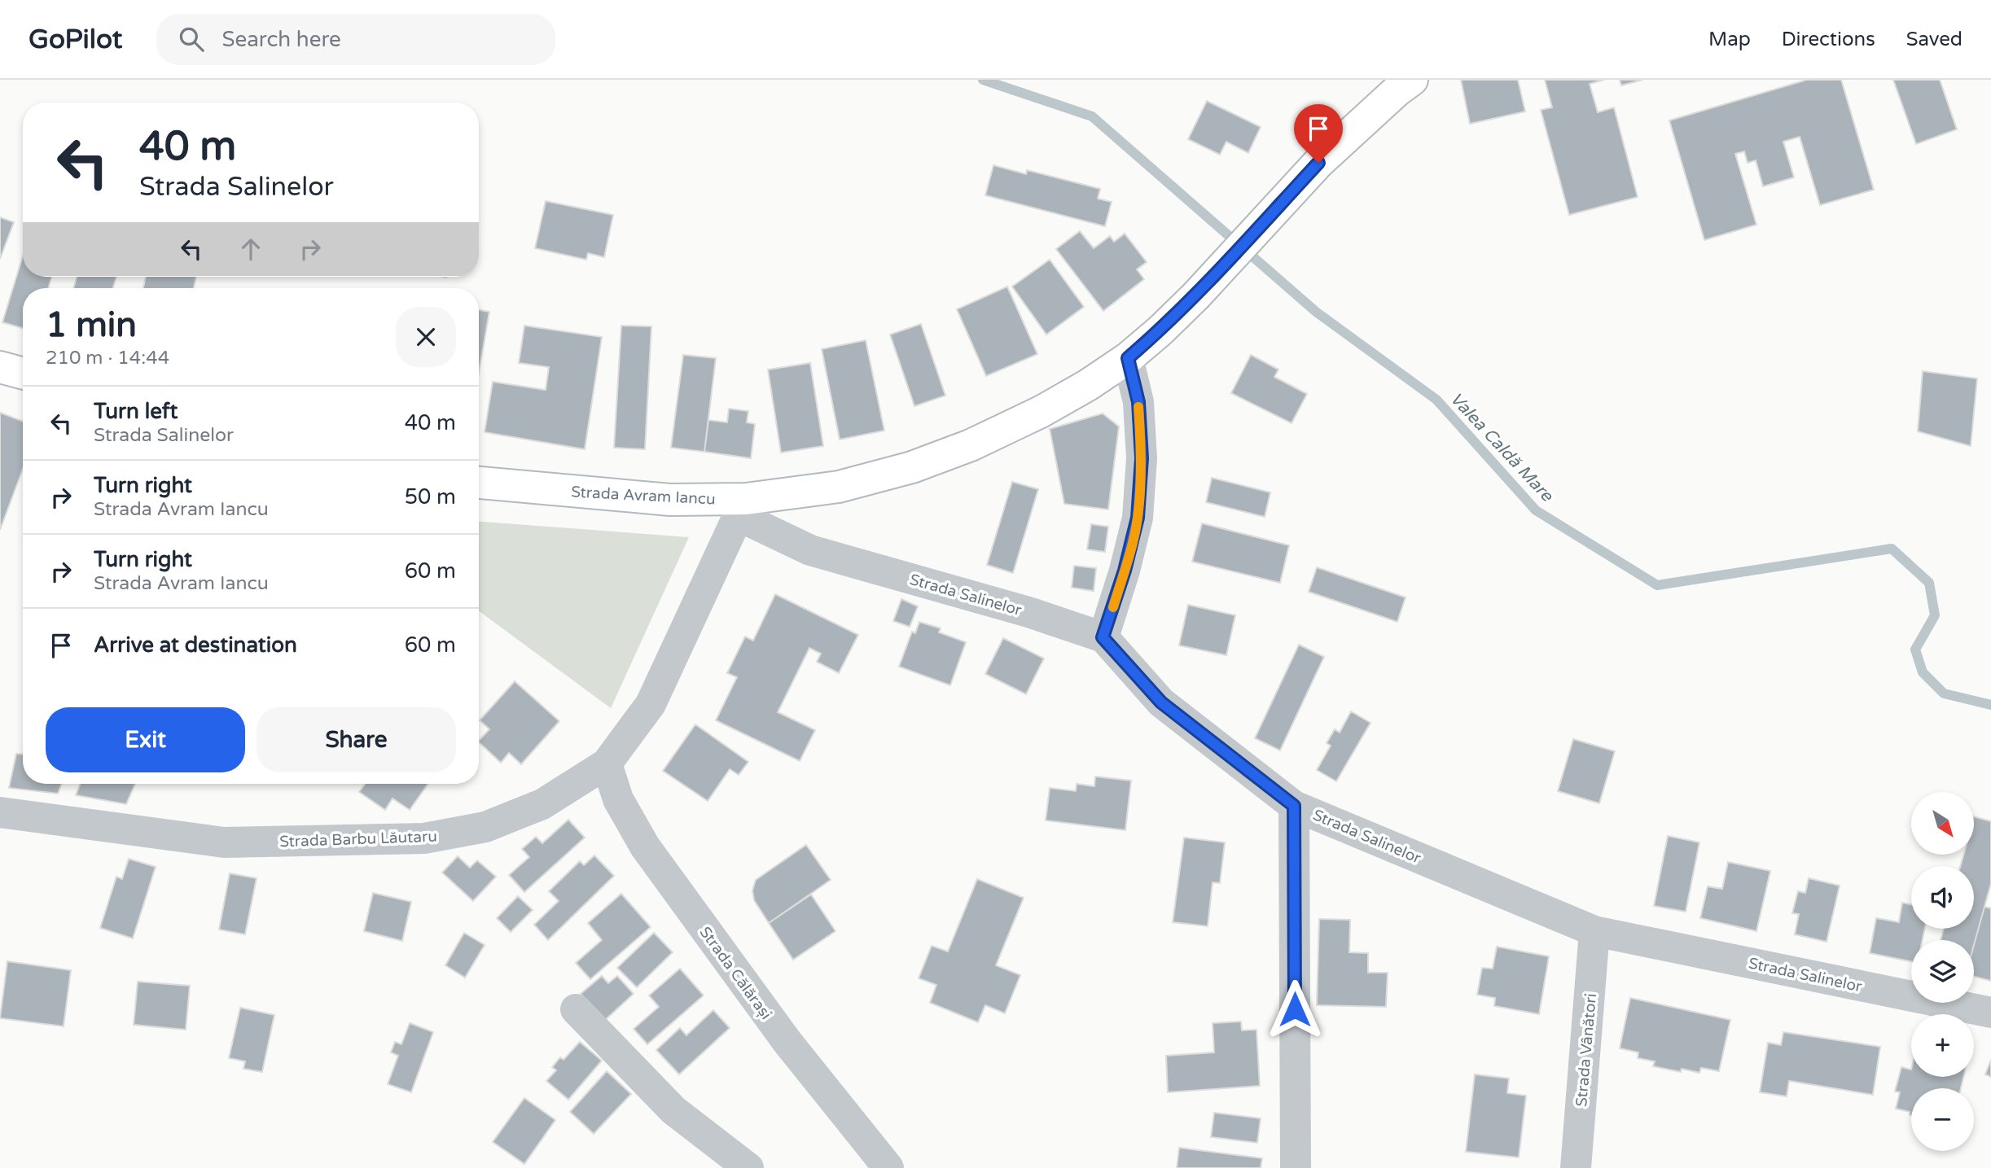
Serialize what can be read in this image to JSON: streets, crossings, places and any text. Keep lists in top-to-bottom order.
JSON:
{
  "streets": {
    "main road": ["Strada Avram Iancu"],
    "street": [
      "Strada Salinelor",
      "Strada Barbu Lăutaru",
      "Strada Călărași",
      "Strada Vânători"
    ]
  },
  "crossings": [
    ["Strada Avram Iancu", "Strada Salinelor"],
    ["Strada Avram Iancu", "Strada Barbu Lăutaru"],
    ["Strada Salinelor", "Strada Barbu Lăutaru"],
    ["Strada Salinelor", "Strada Vânători"],
    ["Strada Barbu Lăutaru", "Strada Călărași"]
  ],
  "water": ["Valea Caldă Mare"],
  "north": "bottom right",
  "page": {
    "header": "GoPilot",
    "search": "Search here",
    "nav": ["Map", "Directions", "Saved"],
    "turn": ["40 m", "Strada Salinelor"],
    "heading": ["1 min", "210 m · 14:44"],
    "list": [
      {
        "name": "Turn left",
        "note": "Strada Salinelor",
        "value": "40 m"
      },
      {
        "name": "Turn right",
        "note": "Strada Avram Iancu",
        "value": "50 m"
      },
      {
        "name": "Turn right",
        "note": "Strada Avram Iancu",
        "value": "60 m"
      },
      {
        "name": "Arrive at destination",
        "value": "60 m"
      }
    ],
    "buttons": ["Exit", "Share"],
    "map_buttons": ["+", "−"]
  }
}
